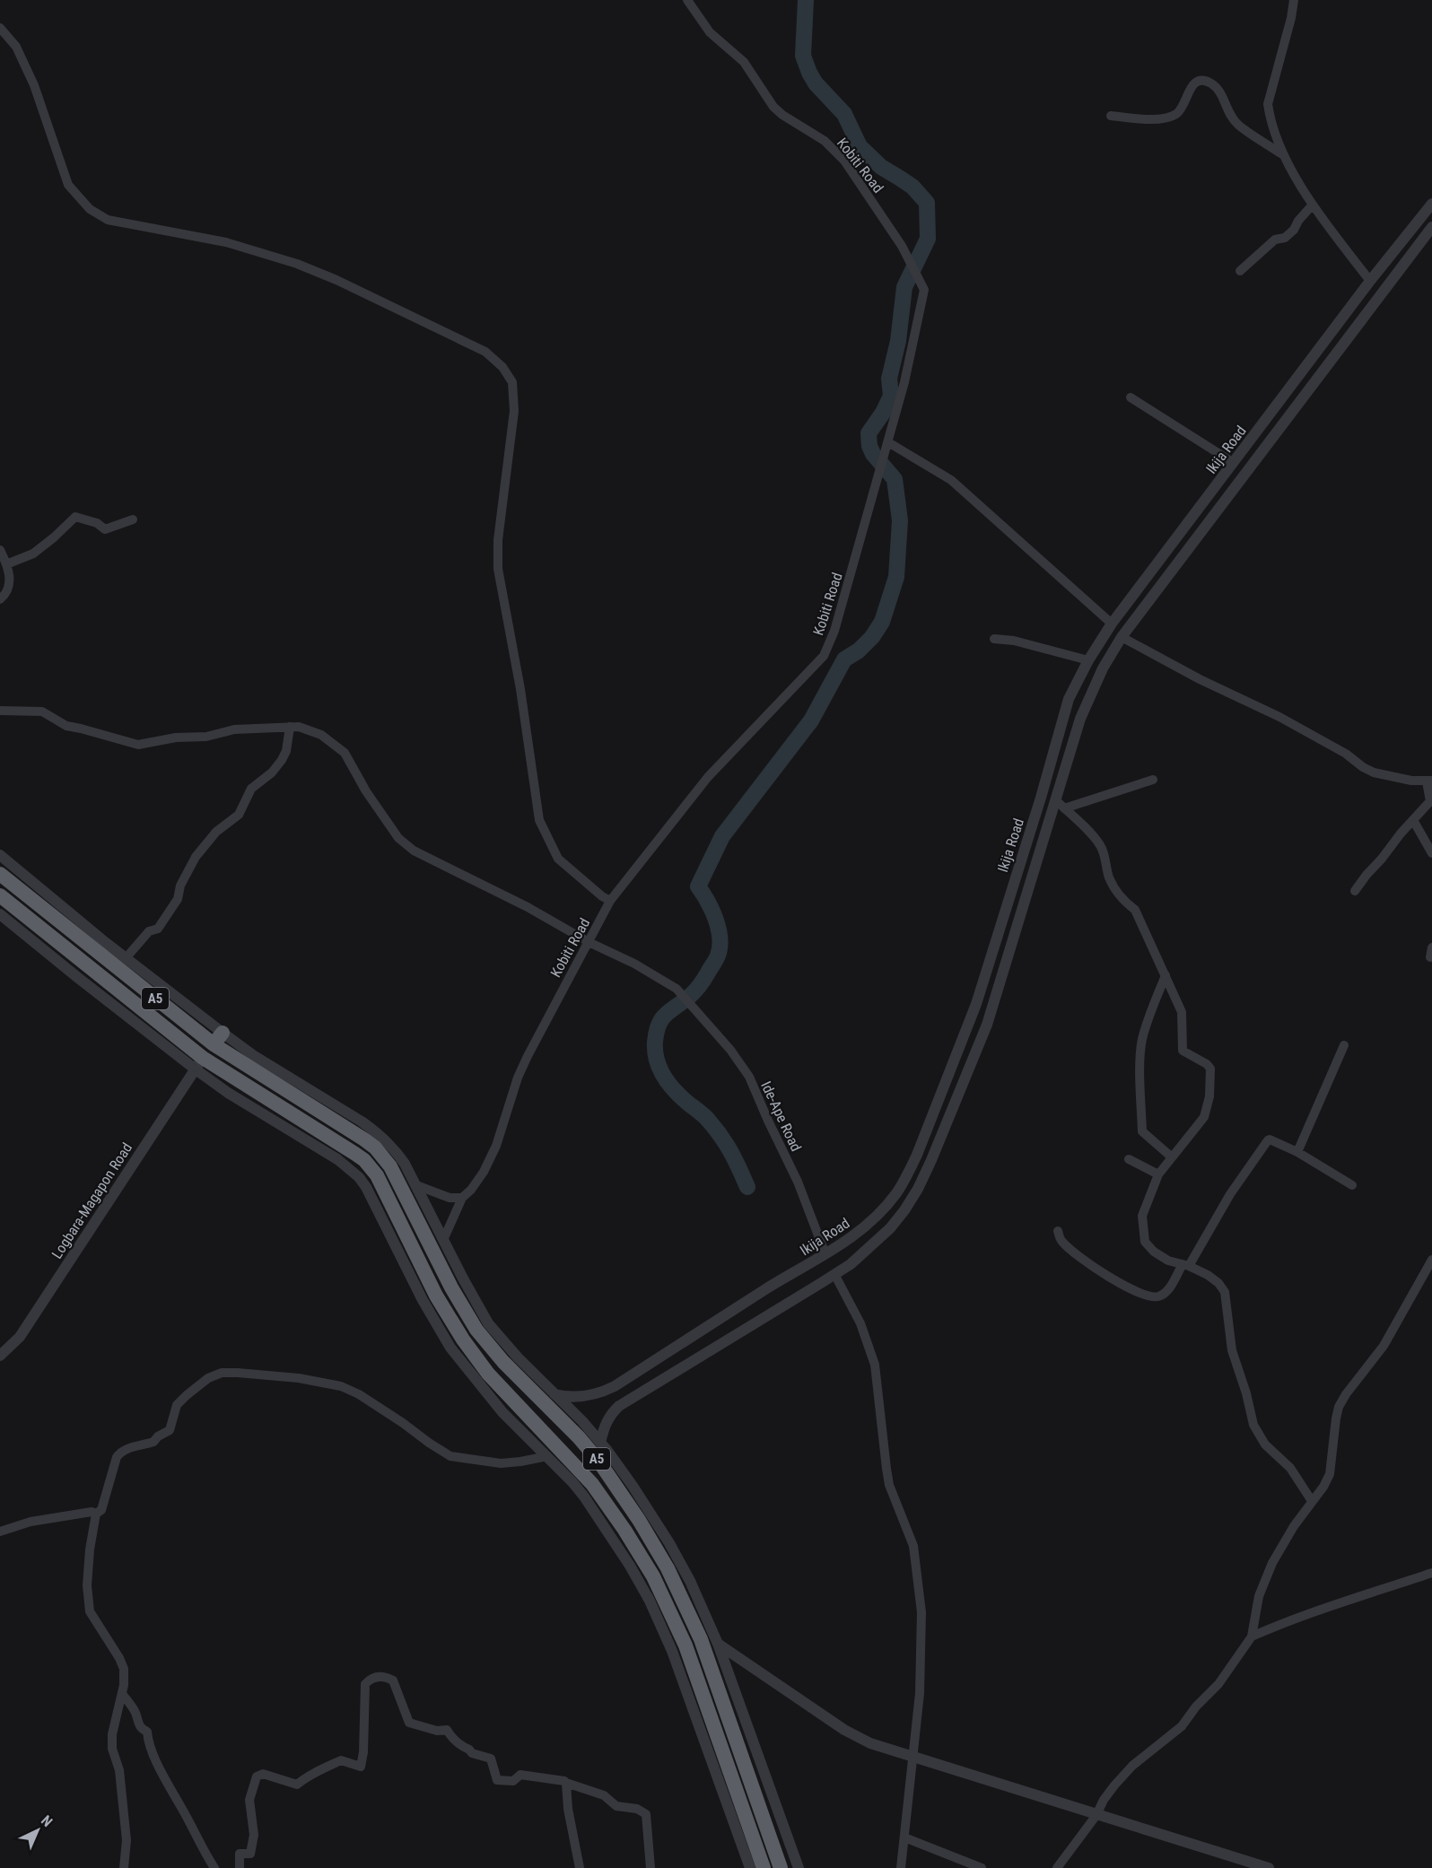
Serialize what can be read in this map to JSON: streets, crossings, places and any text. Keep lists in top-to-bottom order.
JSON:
{
  "streets": {
    "highway": ["A5"],
    "street": [
      "Kobiti Road",
      "Ikija Road",
      "Ide-Ape Road",
      "Logbara-Magapon Road"
    ]
  },
  "crossings": [
    ["Kobiti Road", "Ide-Ape Road"],
    ["Ikija Road", "Ide-Ape Road"],
    ["A5", "Logbara-Magapon Road"]
  ],
  "north": "top right"
}
